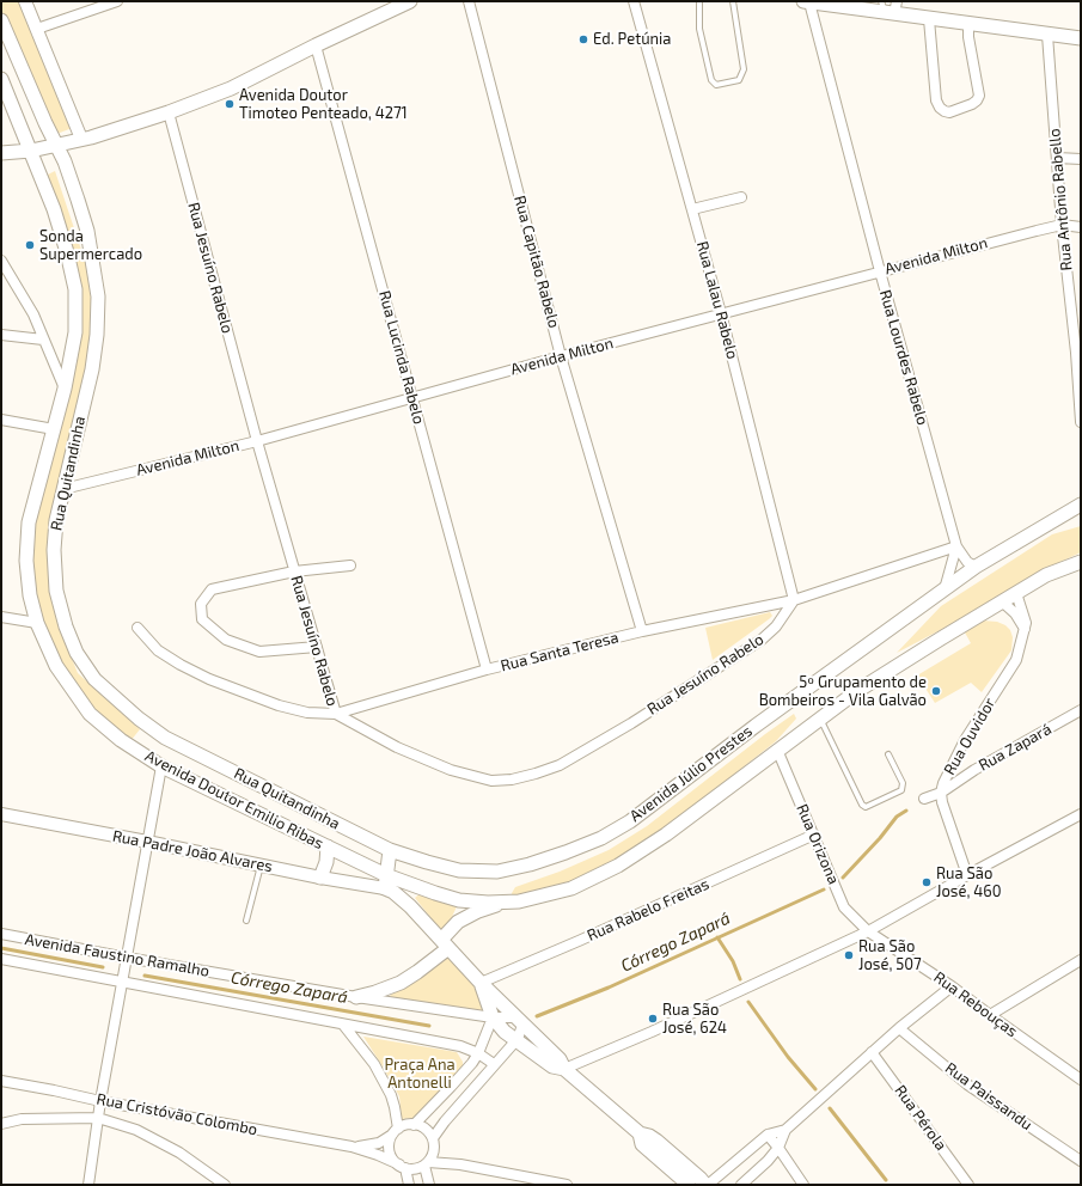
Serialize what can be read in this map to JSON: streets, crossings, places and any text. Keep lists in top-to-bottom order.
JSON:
{
  "streets": {
    "main road": ["Rua Quitandinha", "Avenida Júlio Prestes", "Avenida Doutor Emilio Ribas"],
    "street": [
      "Rua Antônio Rabello",
      "Avenida Milton",
      "Rua Capitão Rabelo",
      "Rua Jesuíno Rabelo",
      "Rua Lalau Rabelo",
      "Rua Lucinda Rabelo",
      "Rua Lourdes Rabelo",
      "Rua Santa Teresa",
      "Rua Ouvidor",
      "Rua Zapará",
      "Rua Orizona",
      "Rua Padre João Alvares",
      "Rua Rabelo Freitas",
      "Avenida Faustino Ramalho",
      "Rua Rebouças",
      "Rua Paissandu",
      "Rua Cristóvão Colombo",
      "Rua Pérola"
    ]
  },
  "crossings": [
    ["Rua Antônio Rabello", "Avenida Milton"],
    ["Avenida Milton", "Rua Capitão Rabelo"],
    ["Avenida Milton", "Rua Jesuíno Rabelo"],
    ["Avenida Milton", "Rua Lalau Rabelo"],
    ["Avenida Milton", "Rua Lucinda Rabelo"],
    ["Avenida Milton", "Rua Lourdes Rabelo"],
    ["Avenida Milton", "Rua Quitandinha"],
    ["Rua Capitão Rabelo", "Rua Santa Teresa"],
    ["Rua Jesuíno Rabelo", "Rua Lalau Rabelo"],
    ["Rua Jesuíno Rabelo", "Rua Santa Teresa"],
    ["Rua Lalau Rabelo", "Rua Santa Teresa"],
    ["Rua Lucinda Rabelo", "Rua Santa Teresa"],
    ["Rua Lourdes Rabelo", "Rua Santa Teresa"],
    ["Rua Lourdes Rabelo", "Avenida Júlio Prestes"],
    ["Rua Quitandinha", "Avenida Júlio Prestes"],
    ["Rua Ouvidor", "Rua Zapará"],
    ["Avenida Júlio Prestes", "Avenida Doutor Emilio Ribas"],
    ["Avenida Júlio Prestes", "Rua Orizona"],
    ["Avenida Júlio Prestes", "Rua Padre João Alvares"],
    ["Avenida Doutor Emilio Ribas", "Rua Padre João Alvares"],
    ["Avenida Doutor Emilio Ribas", "Rua Rabelo Freitas"],
    ["Avenida Doutor Emilio Ribas", "Avenida Faustino Ramalho"],
    ["Rua Orizona", "Rua Rabelo Freitas"],
    ["Rua Orizona", "Rua Rebouças"]
  ],
  "water": ["Córrego Zapará"],
  "parks": ["Praça Ana Antonelli"],
  "places": [
    "Ed. Petúnia",
    "Avenida Doutor Timoteo Penteado, 4271",
    "Sonda Supermercado",
    "5º Grupamento de Bombeiros - Vila Galvão",
    "Rua São José, 460",
    "Rua São José, 507",
    "Rua São José, 624"
  ]
}
